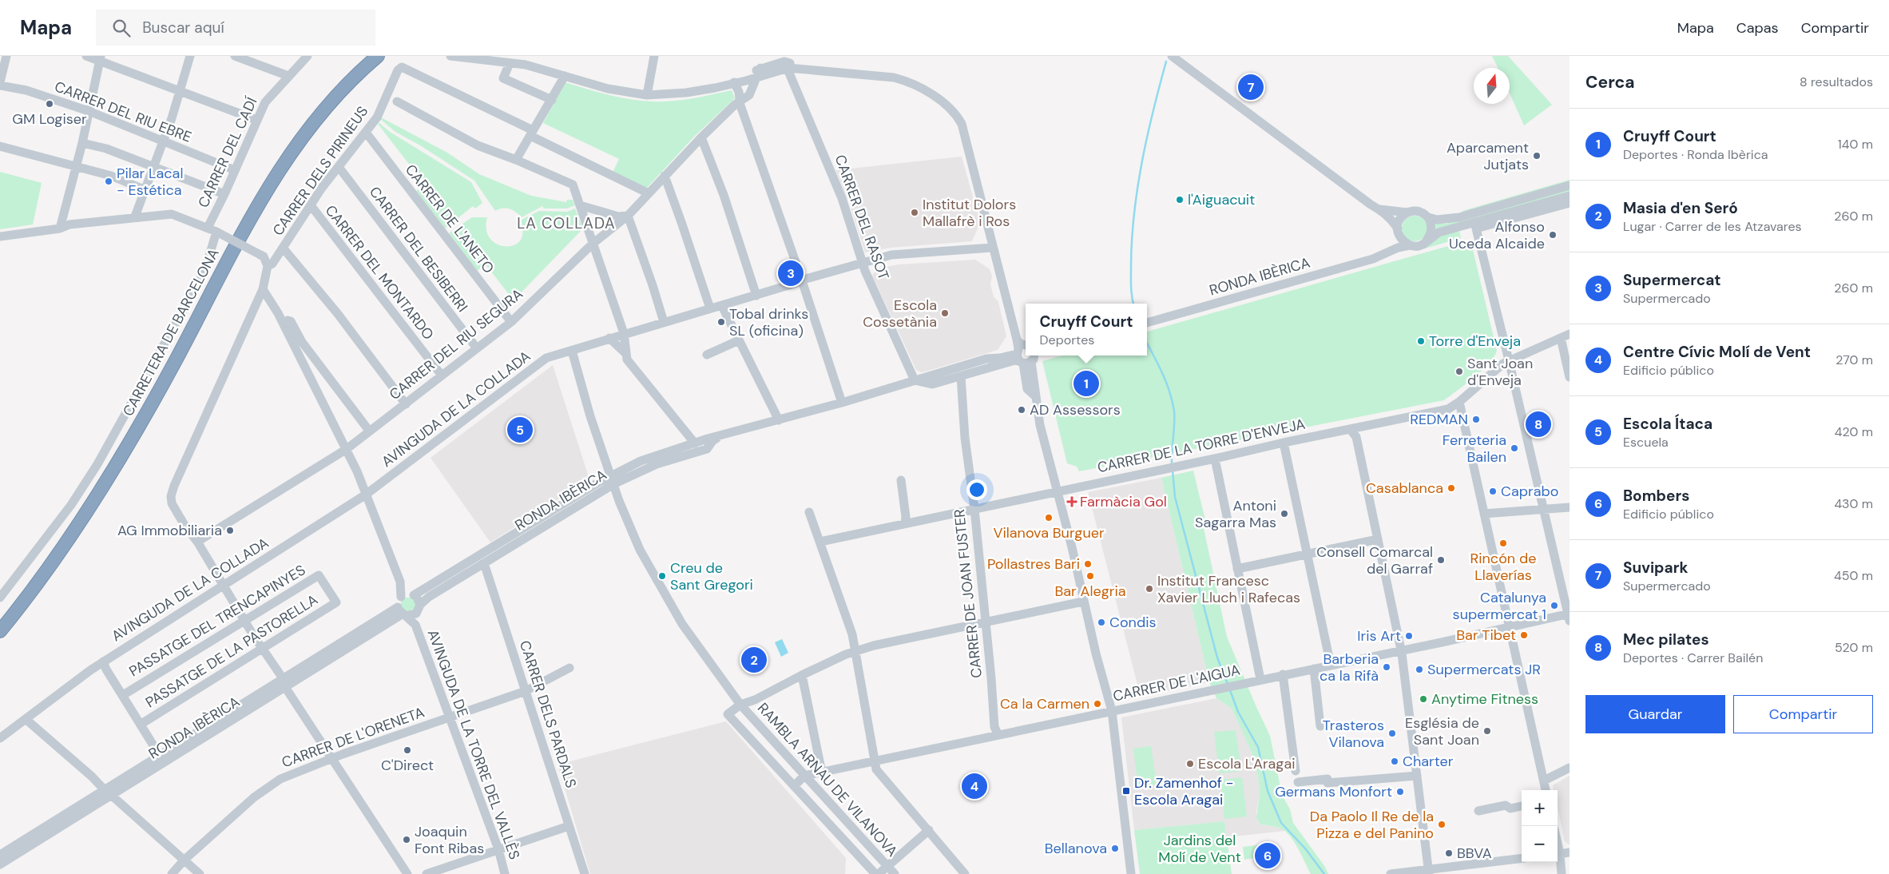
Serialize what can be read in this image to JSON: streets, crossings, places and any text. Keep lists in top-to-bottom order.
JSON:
{
  "streets": {
    "highway": ["CARRETERA DE BARCELONA"],
    "street": [
      "CARRER DEL RIU EBRE",
      "CARRER DEL CADÍ",
      "CARRER DELS PIRINEUS",
      "CARRER DEL RASOT",
      "CARRER DE L'ANETO",
      "CARRER DEL BESIBERRI",
      "CARRER DEL MONTARDO",
      "RONDA IBÈRICA",
      "CARRER DEL RIU SEGURA",
      "AVINGUDA DE LA COLLADA",
      "CARRER DE LA TORRE D'ENVEJA",
      "CARRER DE JOAN FUSTER",
      "PASSATGE DEL TRENCAPINYES",
      "PASSATGE DE LA PASTORELLA",
      "CARRER DE L'AIGUA",
      "CARRER DELS PARDALS",
      "CARRER DE L'ORENETA",
      "AVINGUDA DE LA TORRE DEL VALLÈS",
      "RAMBLA ARNAU DE VILANOVA"
    ]
  },
  "crossings": [
    ["CARRER DEL RIU EBRE", "CARRER DEL CADÍ"],
    ["CARRER DELS PIRINEUS", "CARRER DE L'ANETO"],
    ["CARRER DELS PIRINEUS", "CARRER DEL BESIBERRI"],
    ["CARRER DELS PIRINEUS", "CARRER DEL MONTARDO"],
    ["CARRER DEL RASOT", "RONDA IBÈRICA"],
    ["CARRER DEL RASOT", "AVINGUDA DE LA COLLADA"],
    ["CARRER DE L'ANETO", "CARRER DEL RIU SEGURA"],
    ["CARRER DEL BESIBERRI", "CARRER DEL RIU SEGURA"],
    ["CARRER DEL MONTARDO", "CARRER DEL RIU SEGURA"],
    ["RONDA IBÈRICA", "CARRER DE JOAN FUSTER"],
    ["RONDA IBÈRICA", "CARRER DELS PARDALS"],
    ["RONDA IBÈRICA", "AVINGUDA DE LA TORRE DEL VALLÈS"],
    ["RONDA IBÈRICA", "RAMBLA ARNAU DE VILANOVA"],
    ["AVINGUDA DE LA COLLADA", "RAMBLA ARNAU DE VILANOVA"],
    ["CARRER DE LA TORRE D'ENVEJA", "CARRER DE JOAN FUSTER"],
    ["CARRER DE JOAN FUSTER", "CARRER DE L'AIGUA"],
    ["PASSATGE DEL TRENCAPINYES", "PASSATGE DE LA PASTORELLA"],
    ["CARRER DE L'AIGUA", "RAMBLA ARNAU DE VILANOVA"],
    ["CARRER DELS PARDALS", "CARRER DE L'ORENETA"],
    ["CARRER DE L'ORENETA", "AVINGUDA DE LA TORRE DEL VALLÈS"]
  ],
  "districts": ["LA COLLADA"],
  "parks": ["Jardins del Molí de Vent"],
  "places": {
    "other": [
      "GM Logiser",
      "Aparcament Jutjats",
      "Pilar Lacal - Estética",
      "l'Aiguacuit",
      "Institut Dolors Mallafrè i Ros",
      "Alfonso Uceda Alcaide",
      "Escola Cossetània",
      "Tobal drinks SL (oficina)",
      "Torre d'Enveja",
      "Sant Joan d'Enveja",
      "AD Assessors",
      "REDMAN",
      "Ferreteria Bailen",
      "Casablanca",
      "Caprabo",
      "Antoni Sagarra Mas",
      "Vilanova Burguer",
      "AG Immobiliaria",
      "Rincón de Llaverías",
      "Consell Comarcal del Garraf",
      "Pollastres Bari",
      "Creu de Sant Gregori",
      "Bar Alegria",
      "Institut Francesc Xavier Lluch i Rafecas",
      "Catalunya supermercat 1",
      "Condis",
      "Bar Tibet",
      "Iris Art",
      "Barberia ca la Rifà",
      "Supermercats JR",
      "Anytime Fitness",
      "Ca la Carmen",
      "Església de Sant Joan",
      "Trasteros Vilanova",
      "C'Direct",
      "Charter",
      "Escola L'Aragai",
      "Germans Monfort",
      "Da Paolo Il Re de la Pizza e del Panino",
      "Joaquin Font Ribas",
      "Bellanova",
      "BBVA"
    ],
    "health": ["Farmàcia Gol"],
    "transit": ["Dr. Zamenhof - Escola Aragai"]
  },
  "north": "top",
  "page": {
    "header": "Mapa",
    "search": "Buscar aquí",
    "nav": ["Mapa", "Capas", "Compartir"],
    "heading": ["Cerca", "8 resultados"],
    "pins": [
      "7",
      "3",
      "1",
      "8",
      "5",
      "2",
      "4",
      "6"
    ],
    "list": [
      {
        "mark": "1",
        "name": "Cruyff Court",
        "note": "Deportes · Ronda Ibèrica",
        "value": "140 m"
      },
      {
        "mark": "2",
        "name": "Masia d'en Seró",
        "note": "Lugar · Carrer de les Atzavares",
        "value": "260 m"
      },
      {
        "mark": "3",
        "name": "Supermercat",
        "note": "Supermercado",
        "value": "260 m"
      },
      {
        "mark": "4",
        "name": "Centre Cívic Molí de Vent",
        "note": "Edificio público",
        "value": "270 m"
      },
      {
        "mark": "5",
        "name": "Escola Ítaca",
        "note": "Escuela",
        "value": "420 m"
      },
      {
        "mark": "6",
        "name": "Bombers",
        "note": "Edificio público",
        "value": "430 m"
      },
      {
        "mark": "7",
        "name": "Suvipark",
        "note": "Supermercado",
        "value": "450 m"
      },
      {
        "mark": "8",
        "name": "Mec pilates",
        "note": "Deportes · Carrer Bailén",
        "value": "520 m"
      }
    ],
    "popup": ["Cruyff Court", "Deportes"],
    "buttons": ["Guardar", "Compartir"],
    "map_buttons": ["+", "−"]
  }
}
